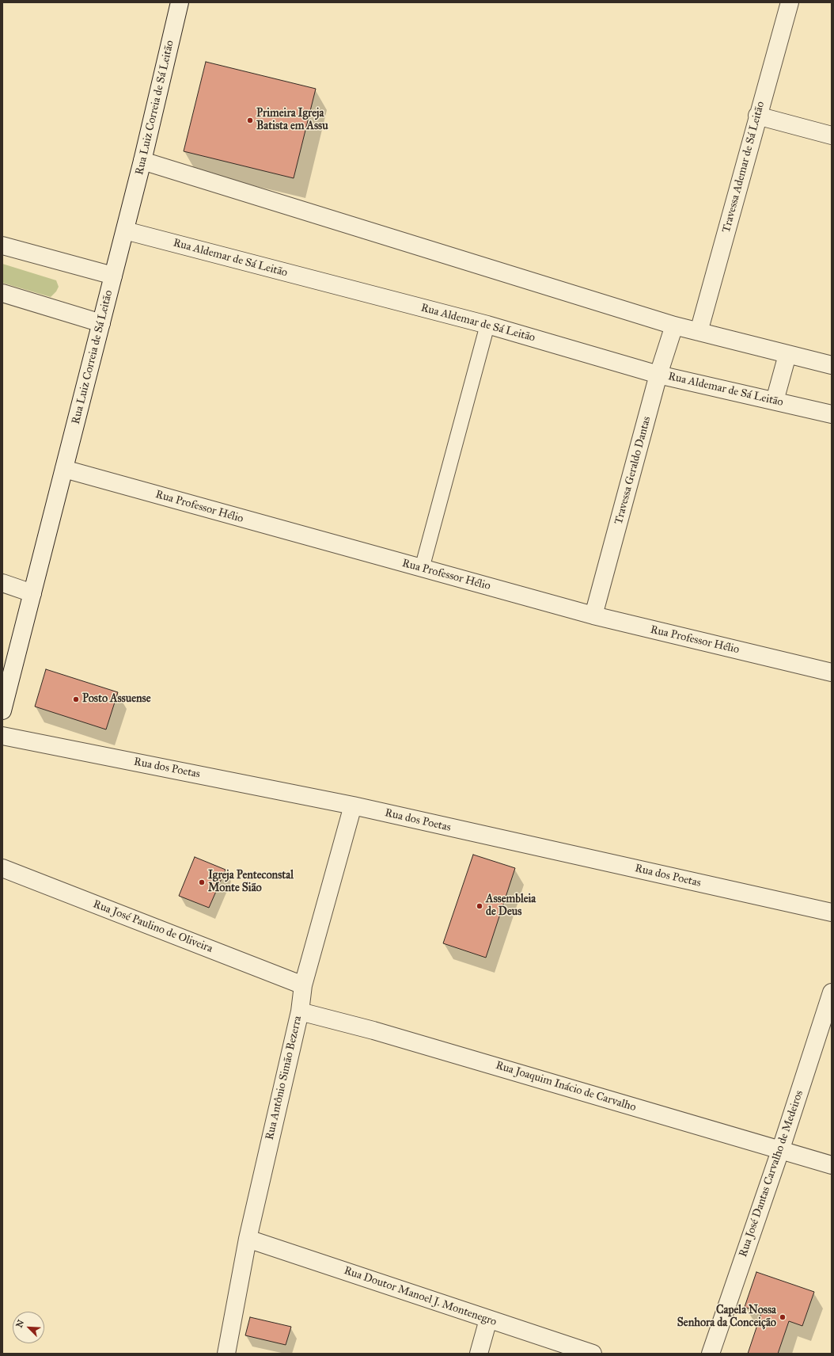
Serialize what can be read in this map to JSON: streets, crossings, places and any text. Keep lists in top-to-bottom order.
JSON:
{
  "streets": {
    "street": [
      "Rua Luiz Correia de Sá Leitão",
      "Travessa Ademar de Sá Leitão",
      "Rua Aldemar de Sá Leitão",
      "Travessa Geraldo Dantas",
      "Rua Professor Hélio",
      "Rua dos Poetas",
      "Rua José Paulino de Oliveira",
      "Rua Antônio Simão Bezerra",
      "Rua Joaquim Inácio de Carvalho",
      "Rua José Dantas Carvalho de Medeiros",
      "Rua Doutor Manoel J. Montenegro"
    ]
  },
  "crossings": [
    ["Rua Luiz Correia de Sá Leitão", "Rua Aldemar de Sá Leitão"],
    ["Rua Luiz Correia de Sá Leitão", "Rua Professor Hélio"],
    ["Rua Aldemar de Sá Leitão", "Travessa Geraldo Dantas"],
    ["Travessa Geraldo Dantas", "Rua Professor Hélio"],
    ["Rua dos Poetas", "Rua Antônio Simão Bezerra"],
    ["Rua José Paulino de Oliveira", "Rua Antônio Simão Bezerra"],
    ["Rua Antônio Simão Bezerra", "Rua Joaquim Inácio de Carvalho"],
    ["Rua Antônio Simão Bezerra", "Rua Doutor Manoel J. Montenegro"],
    ["Rua Joaquim Inácio de Carvalho", "Rua José Dantas Carvalho de Medeiros"]
  ],
  "places": [
    "Primeira Igreja Batista em Assu",
    "Posto Assuense",
    "Igreja Penteconstal Monte Sião",
    "Assembleia de Deus",
    "Capela Nossa Senhora da Conceição"
  ],
  "north": "top left"
}
